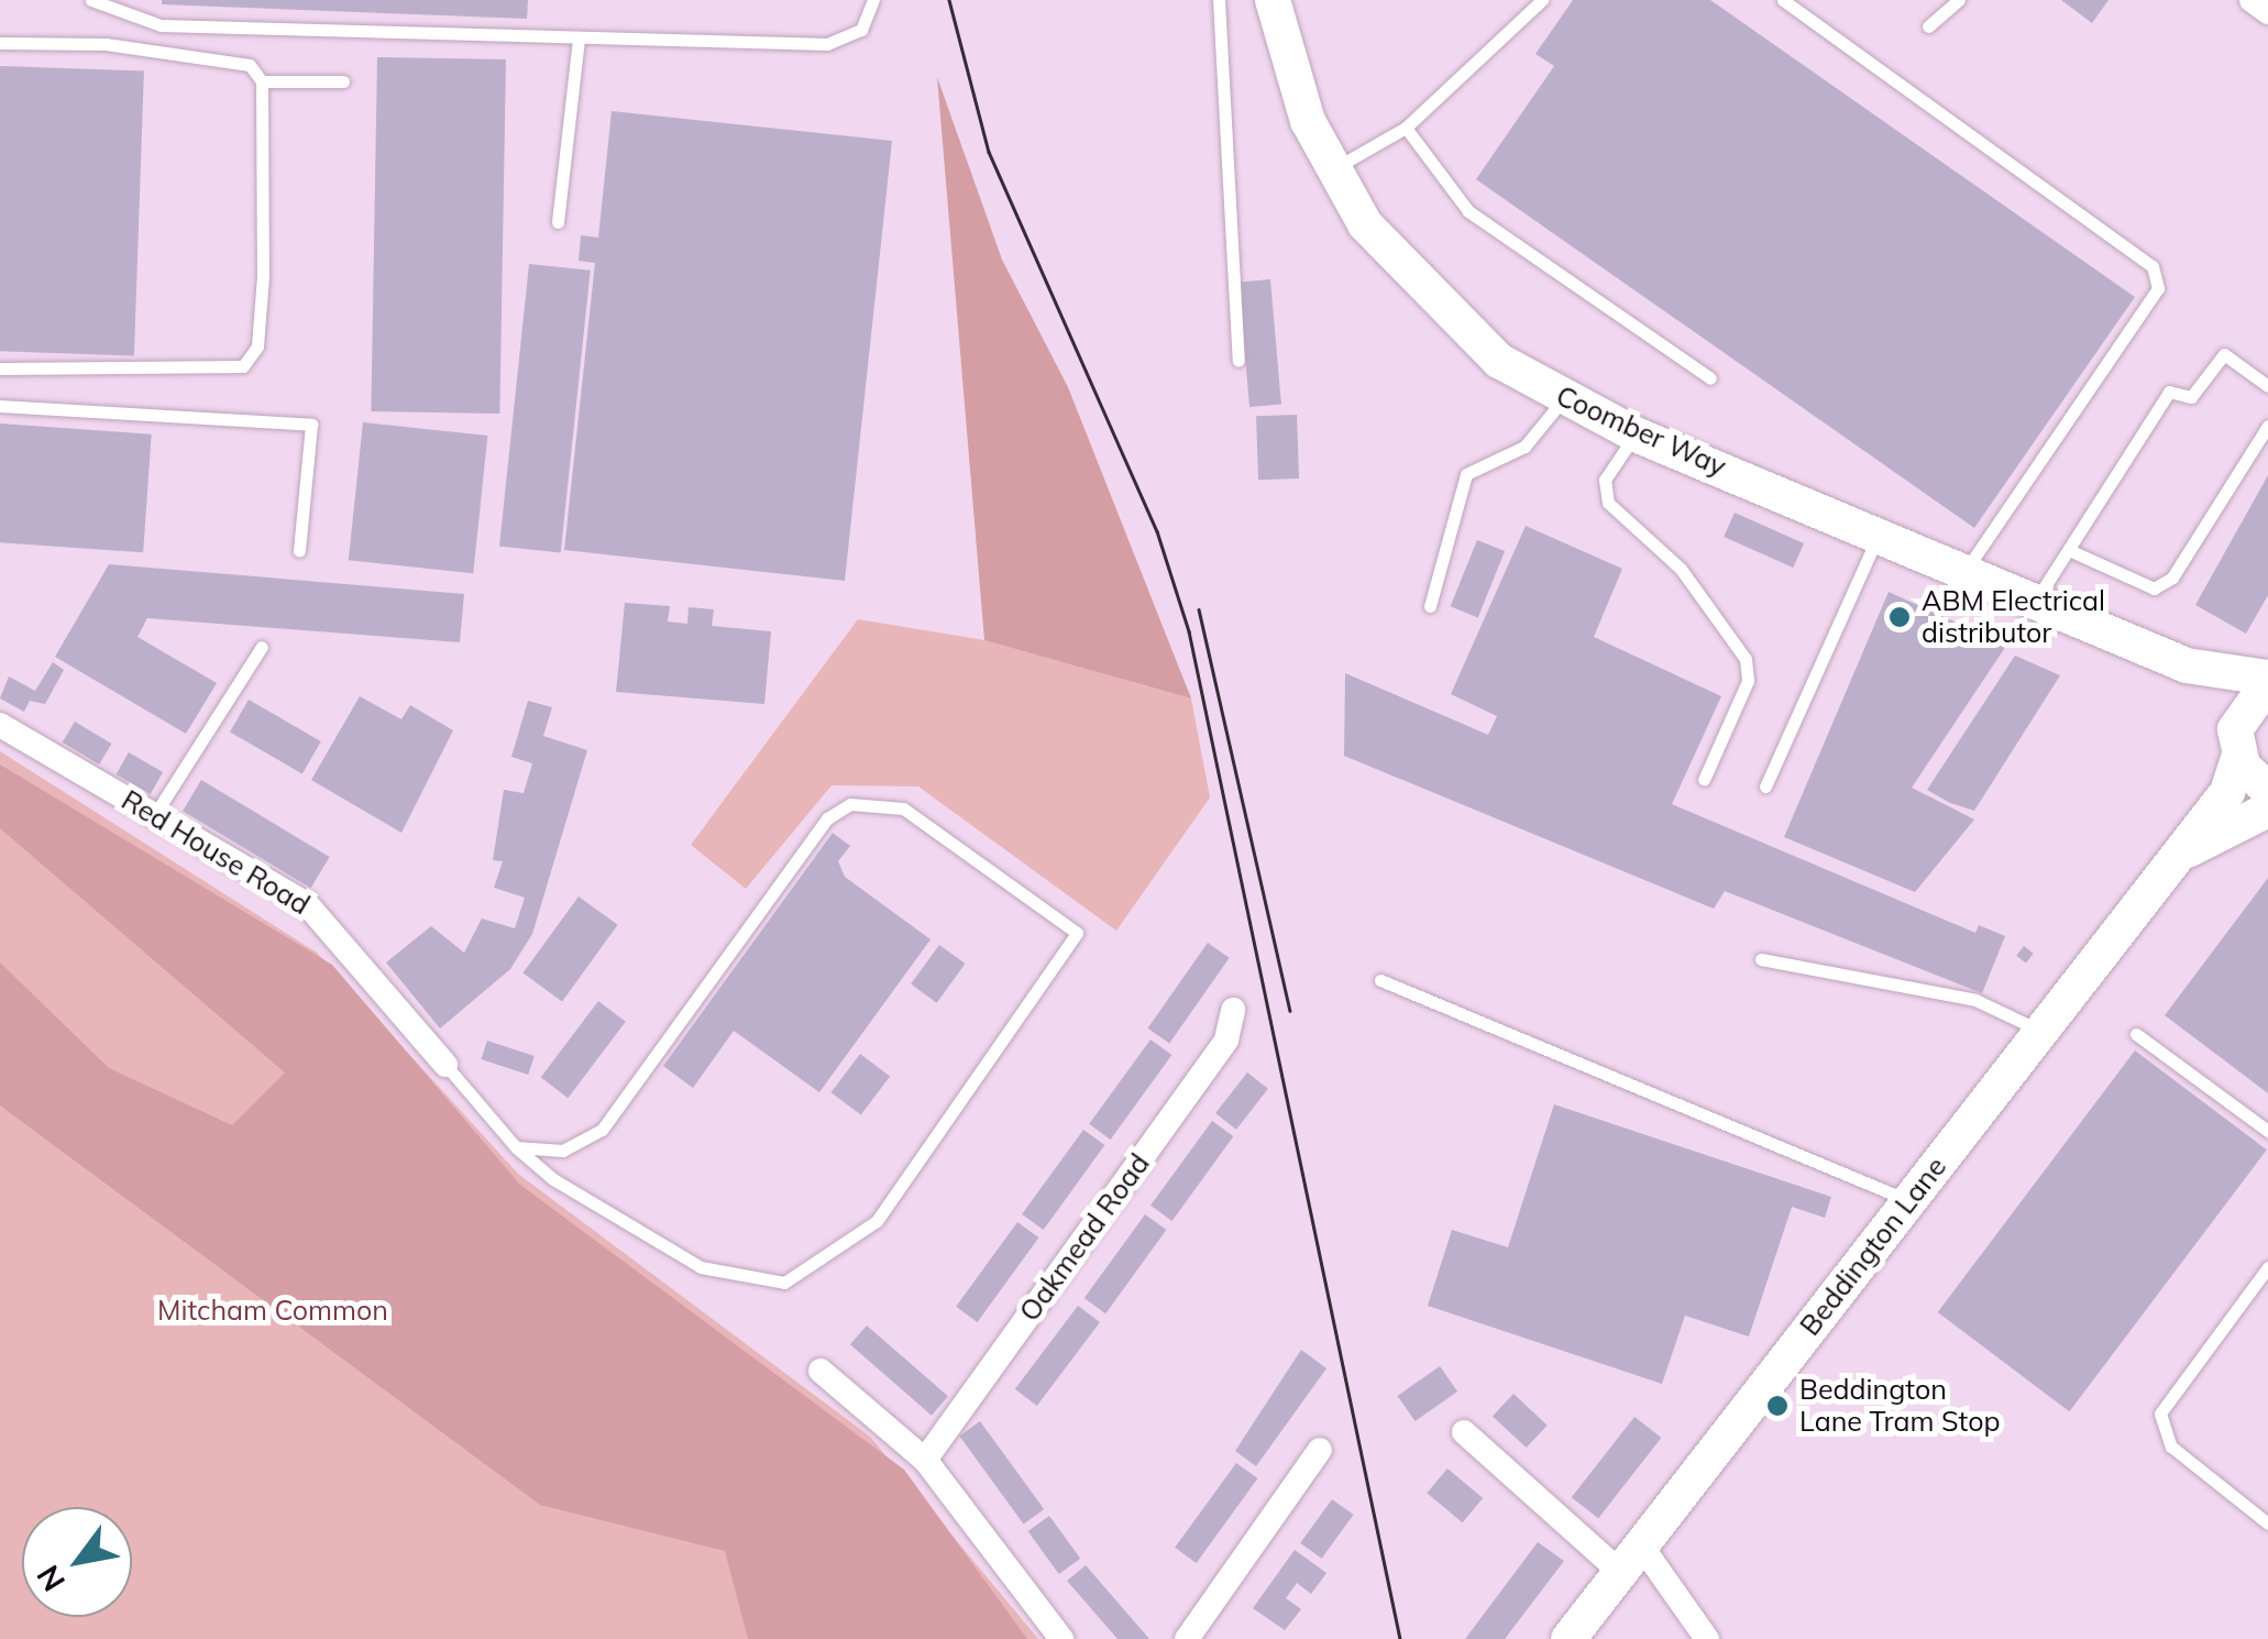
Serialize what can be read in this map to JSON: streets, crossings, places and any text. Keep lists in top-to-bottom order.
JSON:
{
  "streets": {
    "street": [
      "Coomber Way",
      "Red House Road",
      "Oakmead Road",
      "Beddington Lane"
    ]
  },
  "crossings": [
    ["Coomber Way", "Beddington Lane"]
  ],
  "parks": ["Mitcham Common"],
  "places": ["ABM Electrical distributor", "Beddington Lane Tram Stop"],
  "north": "bottom left"
}
